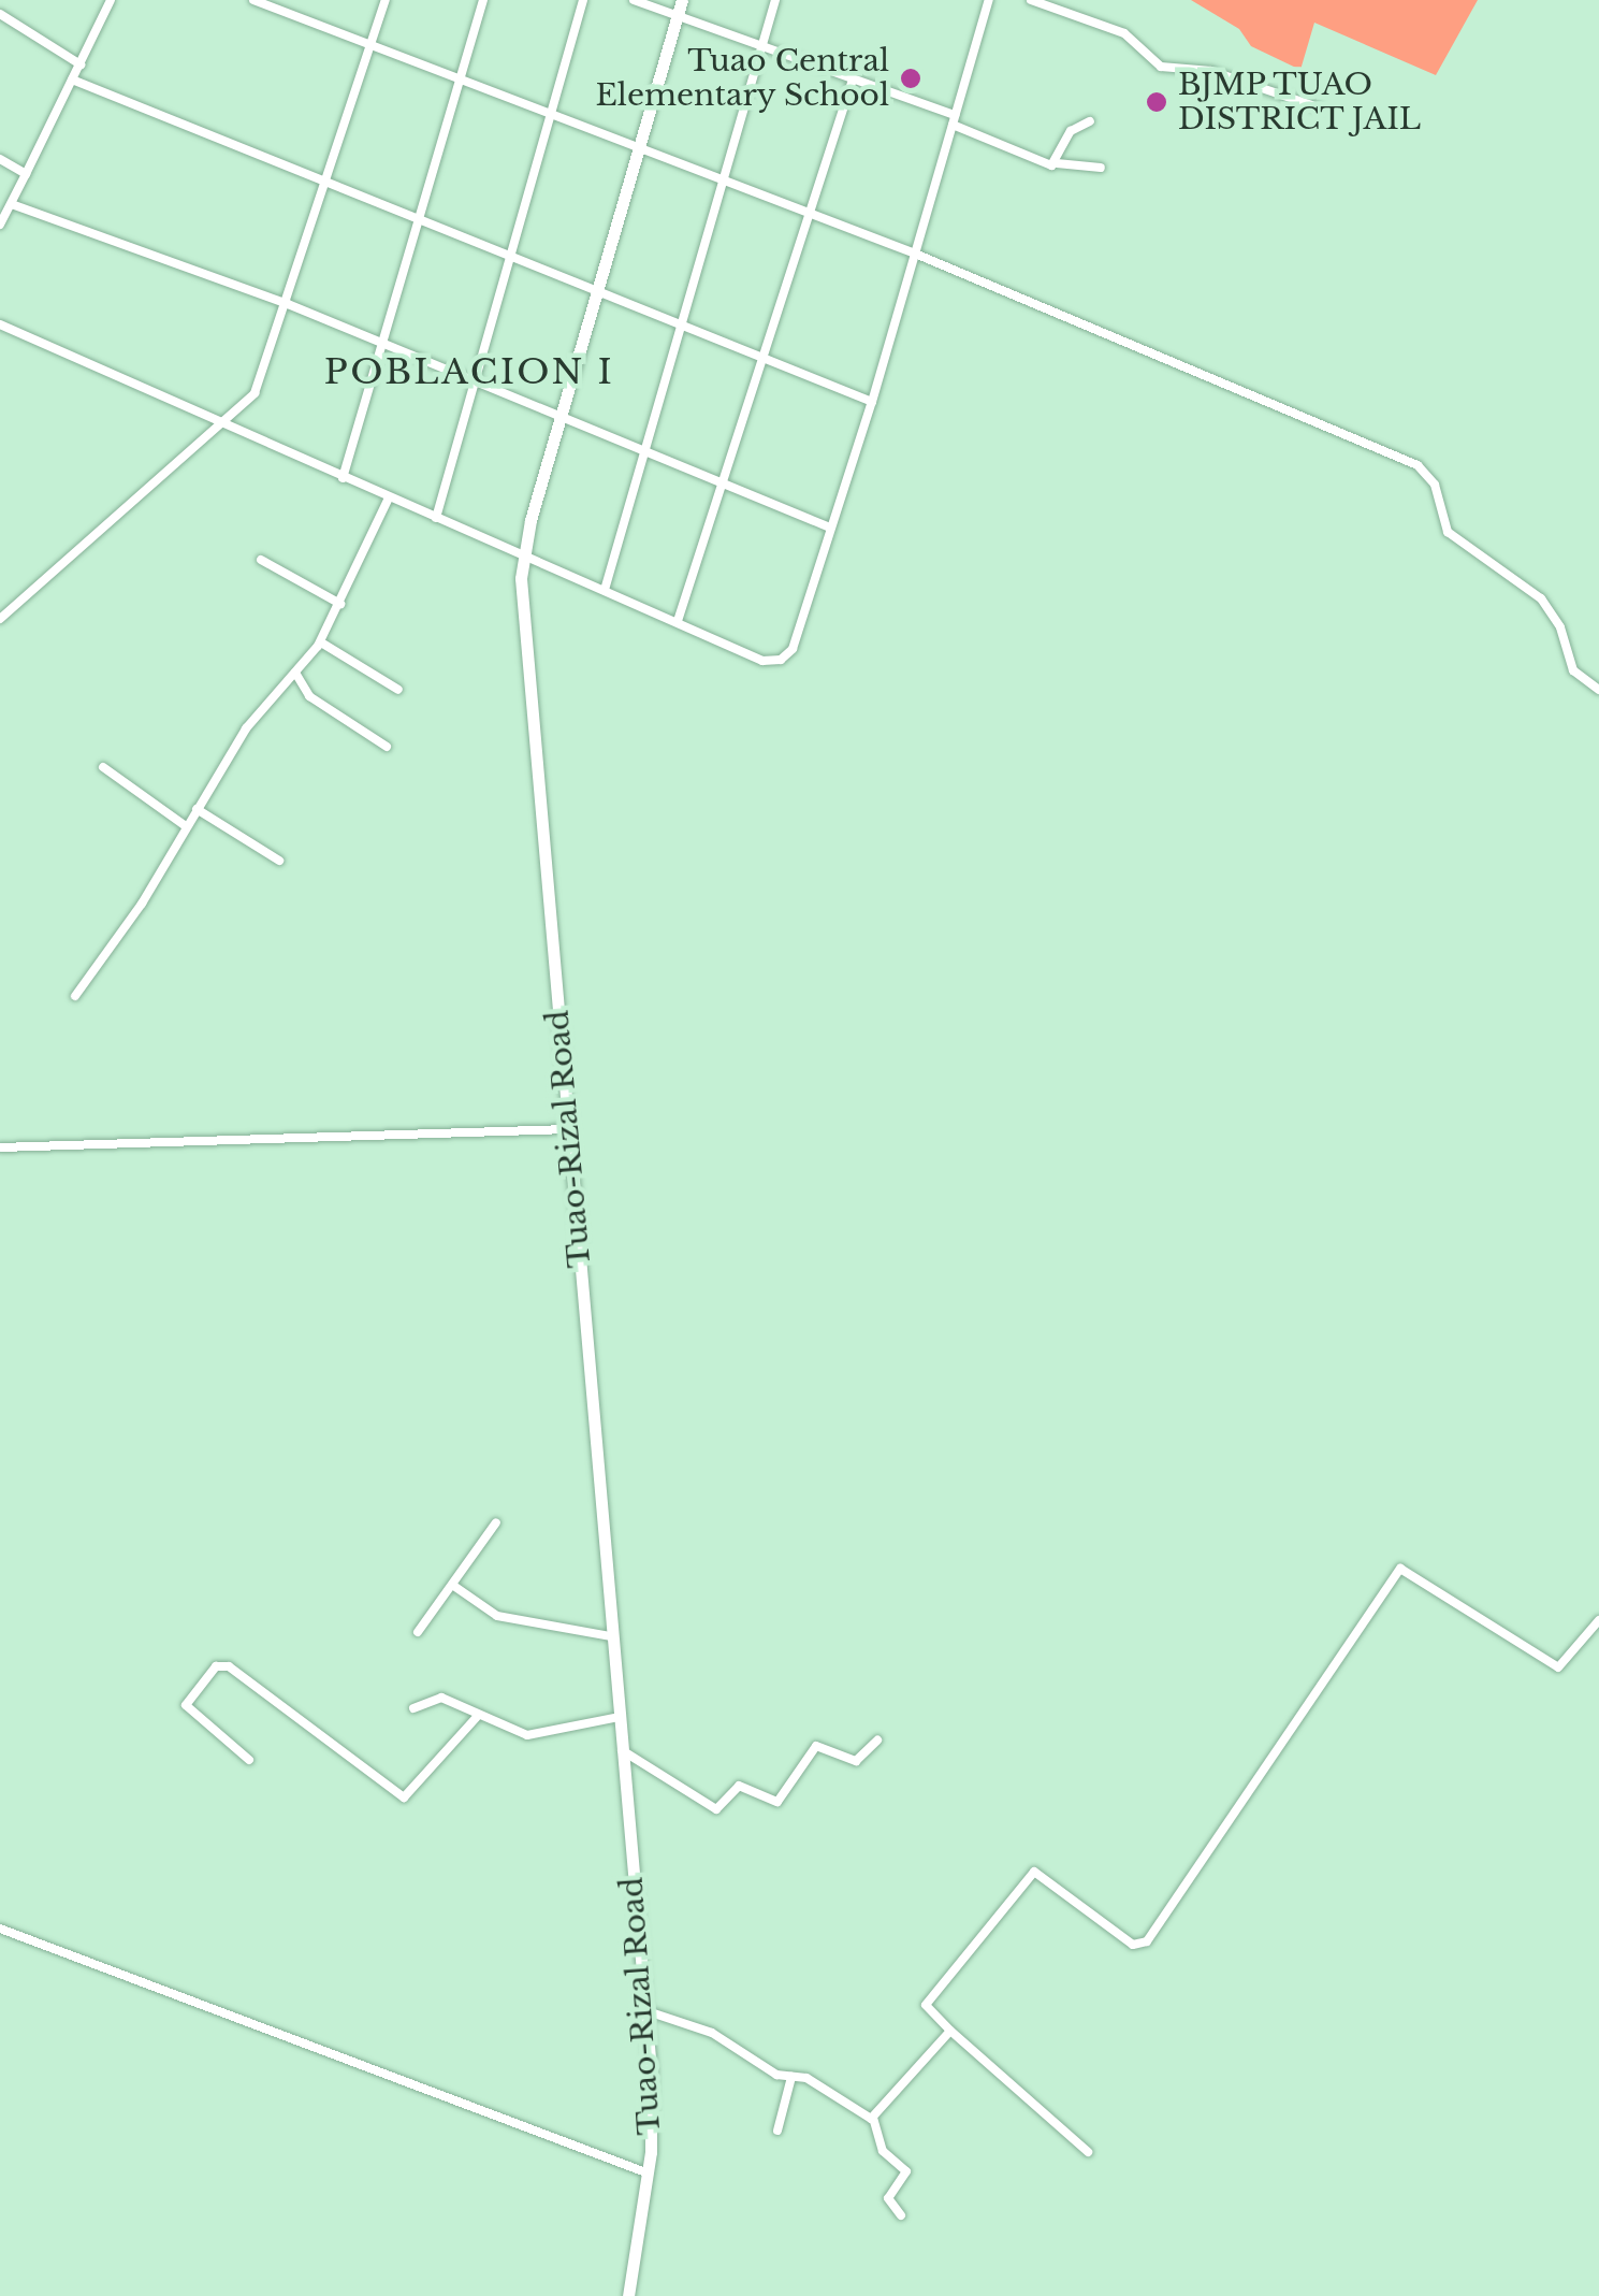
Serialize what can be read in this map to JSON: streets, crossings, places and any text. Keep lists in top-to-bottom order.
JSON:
{
  "streets": {
    "main road": ["Tuao-Rizal Road"]
  },
  "districts": ["POBLACION I"],
  "places": ["Tuao Central Elementary School", "BJMP TUAO DISTRICT JAIL"]
}
